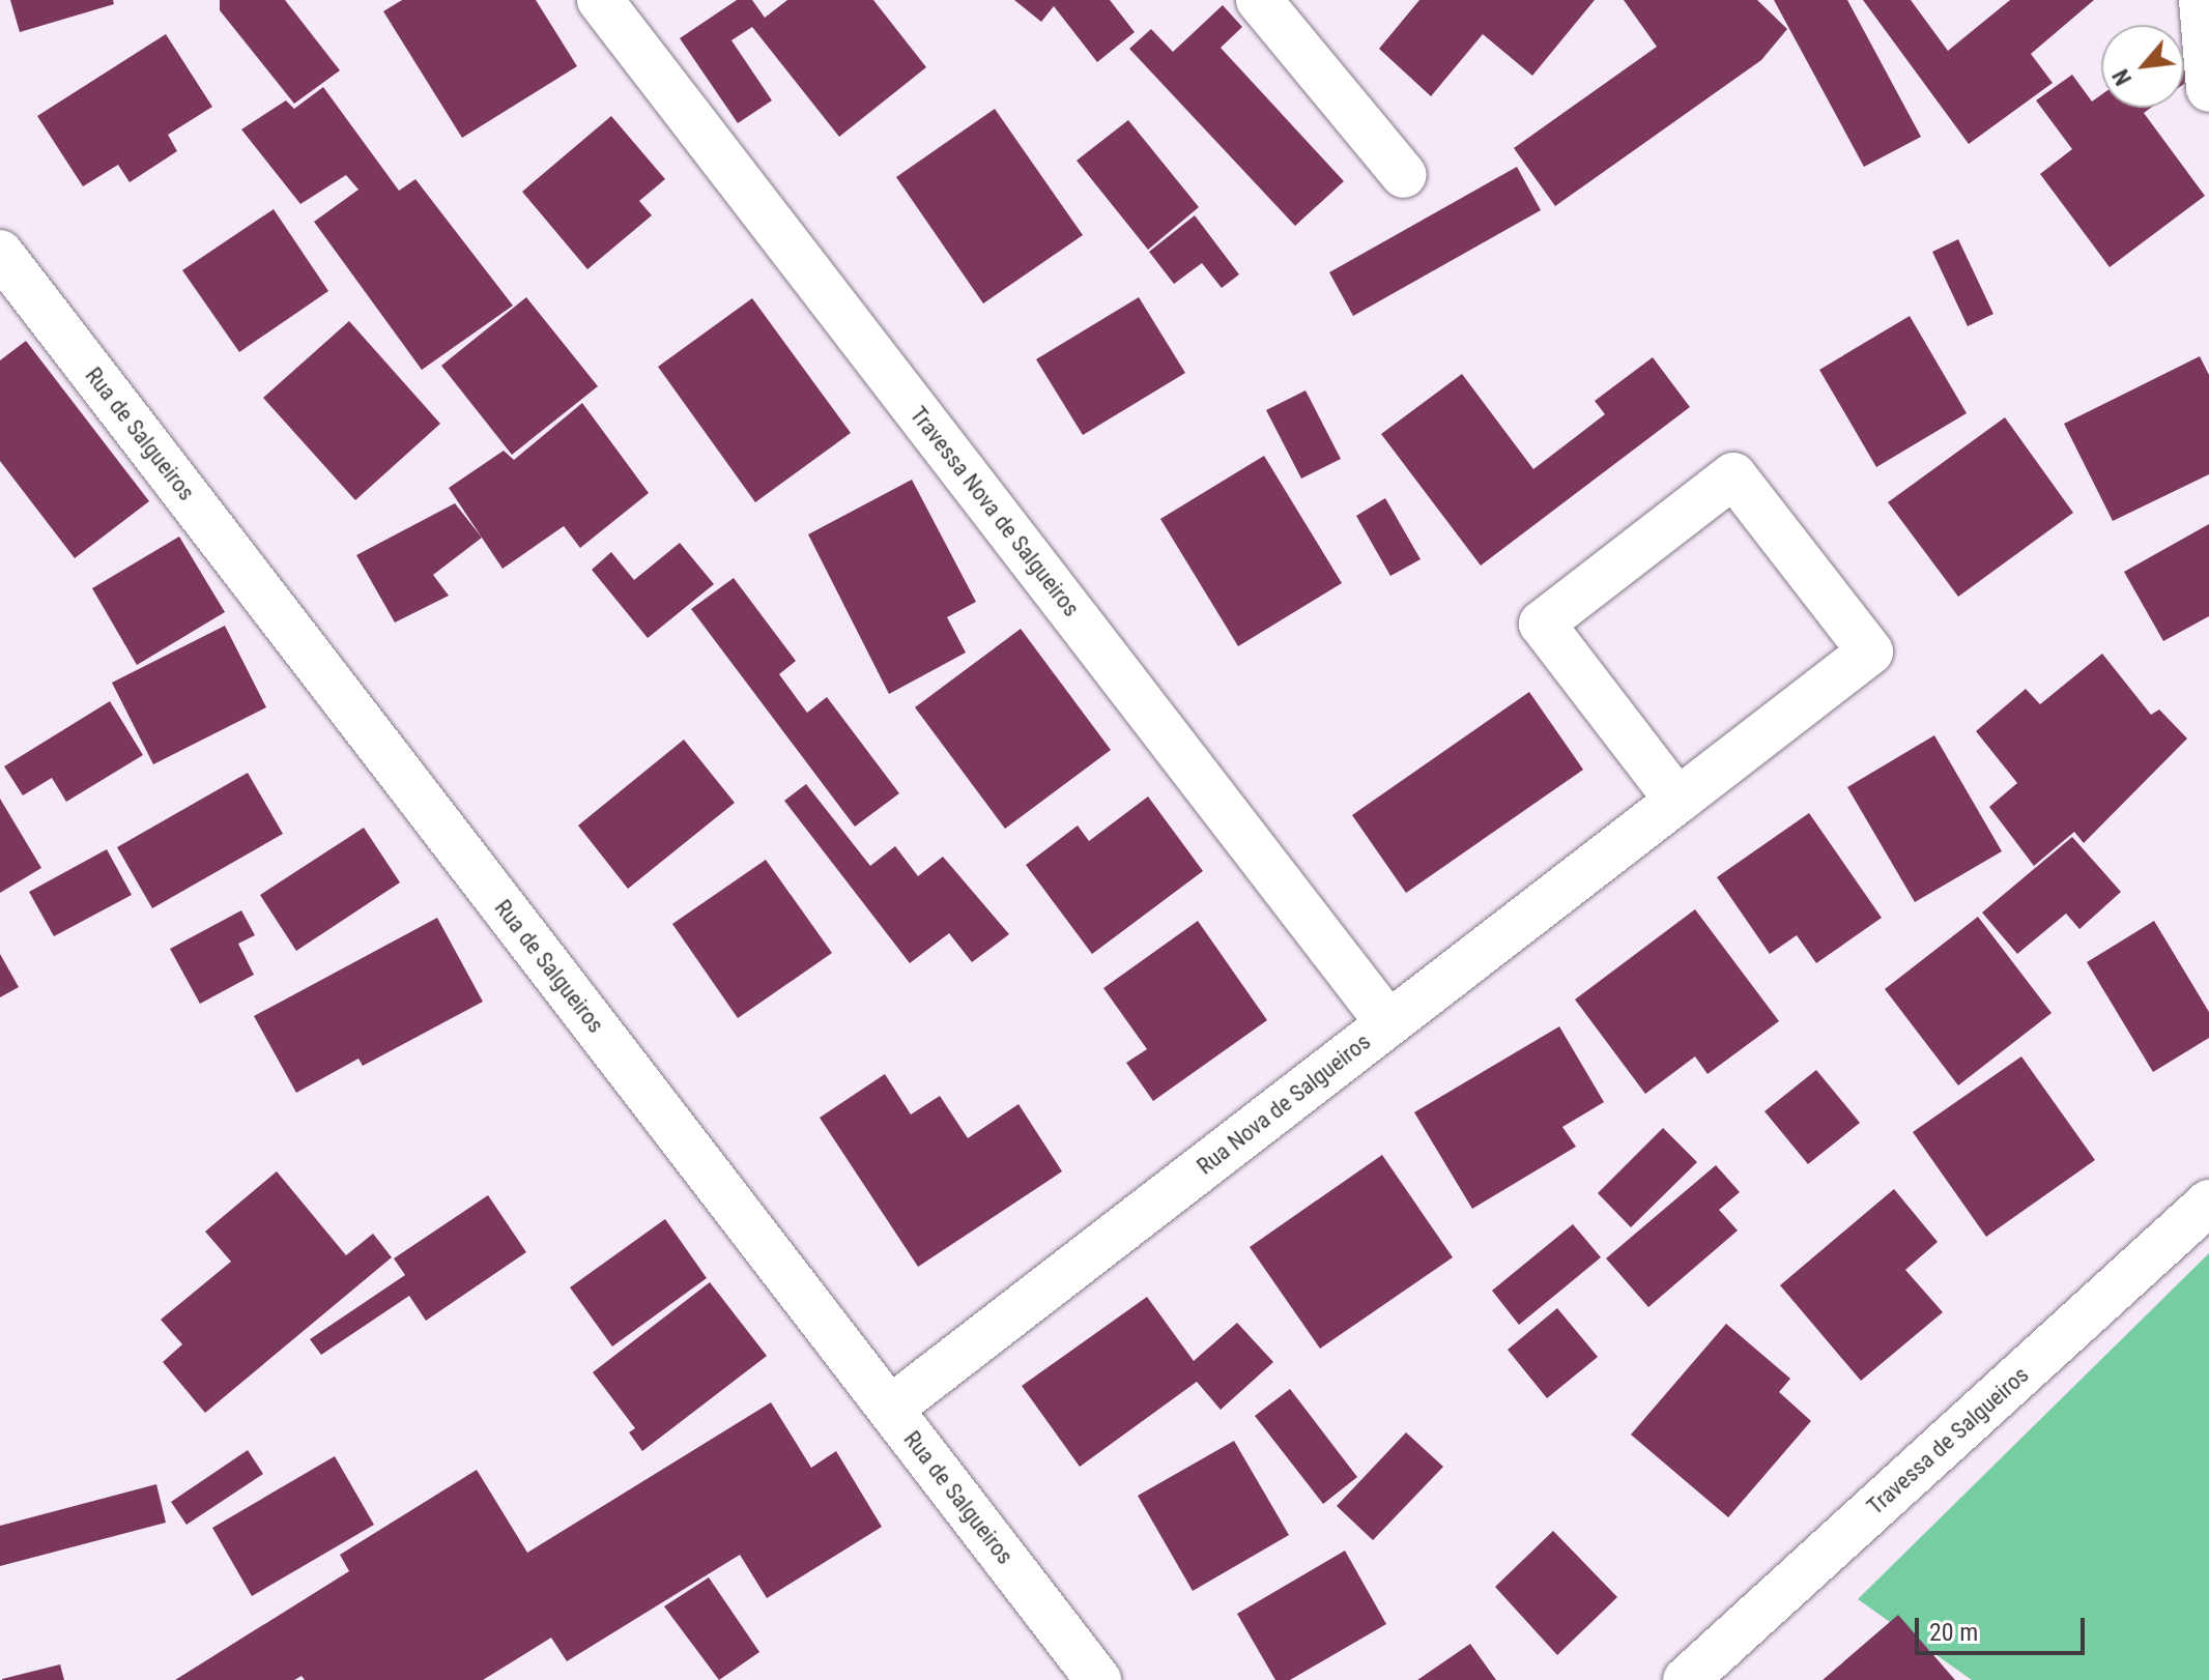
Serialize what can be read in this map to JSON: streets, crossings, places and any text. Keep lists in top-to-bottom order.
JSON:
{
  "streets": {
    "street": [
      "Rua de Salgueiros",
      "Travessa Nova de Salgueiros",
      "Rua Nova de Salgueiros",
      "Travessa de Salgueiros"
    ]
  },
  "crossings": [
    ["Rua de Salgueiros", "Rua Nova de Salgueiros"],
    ["Travessa Nova de Salgueiros", "Rua Nova de Salgueiros"]
  ],
  "scale_bar": "20 m",
  "north": "bottom left"
}
